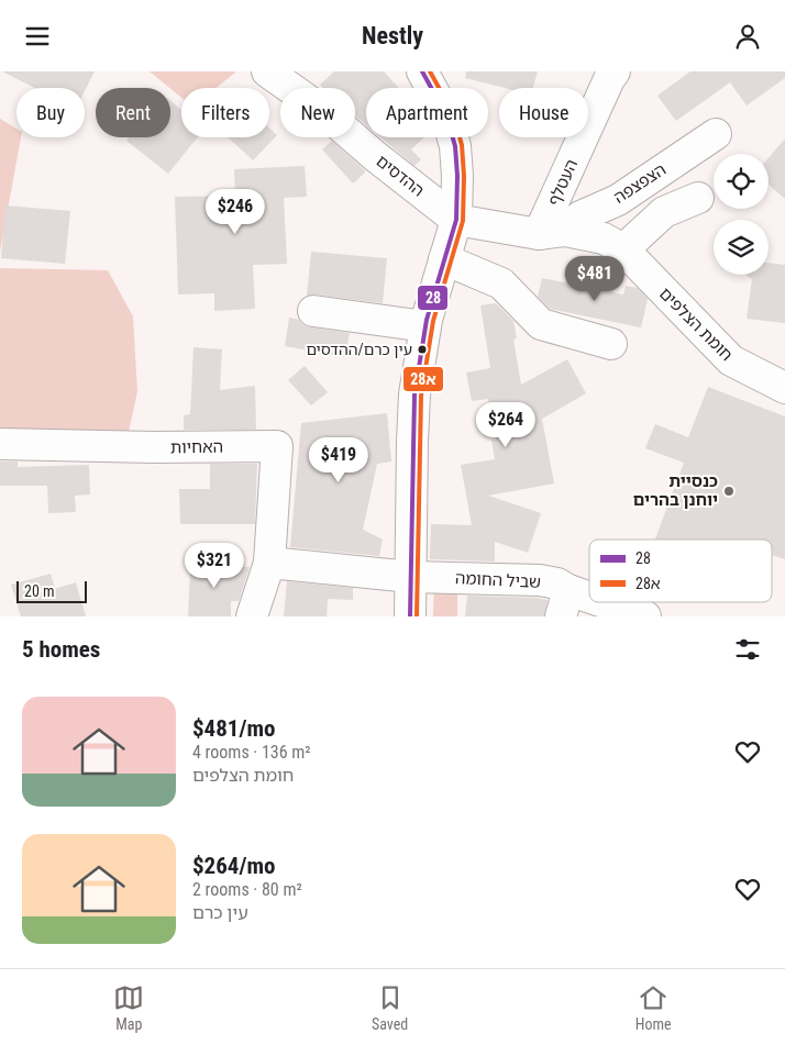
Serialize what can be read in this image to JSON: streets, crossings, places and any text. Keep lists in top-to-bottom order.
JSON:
{
  "streets": {
    "street": [
      "ההדסים",
      "העטלף",
      "הצפצפה",
      "חומת הצלפים",
      "האחיות",
      "שביל החומה"
    ]
  },
  "crossings": [
    ["ההדסים", "חומת הצלפים"],
    ["העטלף", "הצפצפה"],
    ["העטלף", "חומת הצלפים"],
    ["הצפצפה", "חומת הצלפים"]
  ],
  "places": ["עין כרם/ההדסים", "כנסיית יוחנן בהרים"],
  "lines": ["transit line 28", "transit line 28א"],
  "legend": ["28", "28א"],
  "scale_bar": "20 m",
  "page": {
    "header": "Nestly",
    "chip": [
      "Buy",
      "Rent",
      "Filters",
      "New",
      "Apartment",
      "House"
    ],
    "price": [
      "$246",
      "$481",
      "$264",
      "$419",
      "$321"
    ],
    "scale": "20 m",
    "heading": "5 homes",
    "list": [
      {
        "name": "$481/mo",
        "note": "4 rooms · 136 m² · חומת הצלפים"
      },
      {
        "name": "$264/mo",
        "note": "2 rooms · 80 m² · עין כרם"
      }
    ],
    "tabs": ["Map", "Saved", "Home"]
  }
}
